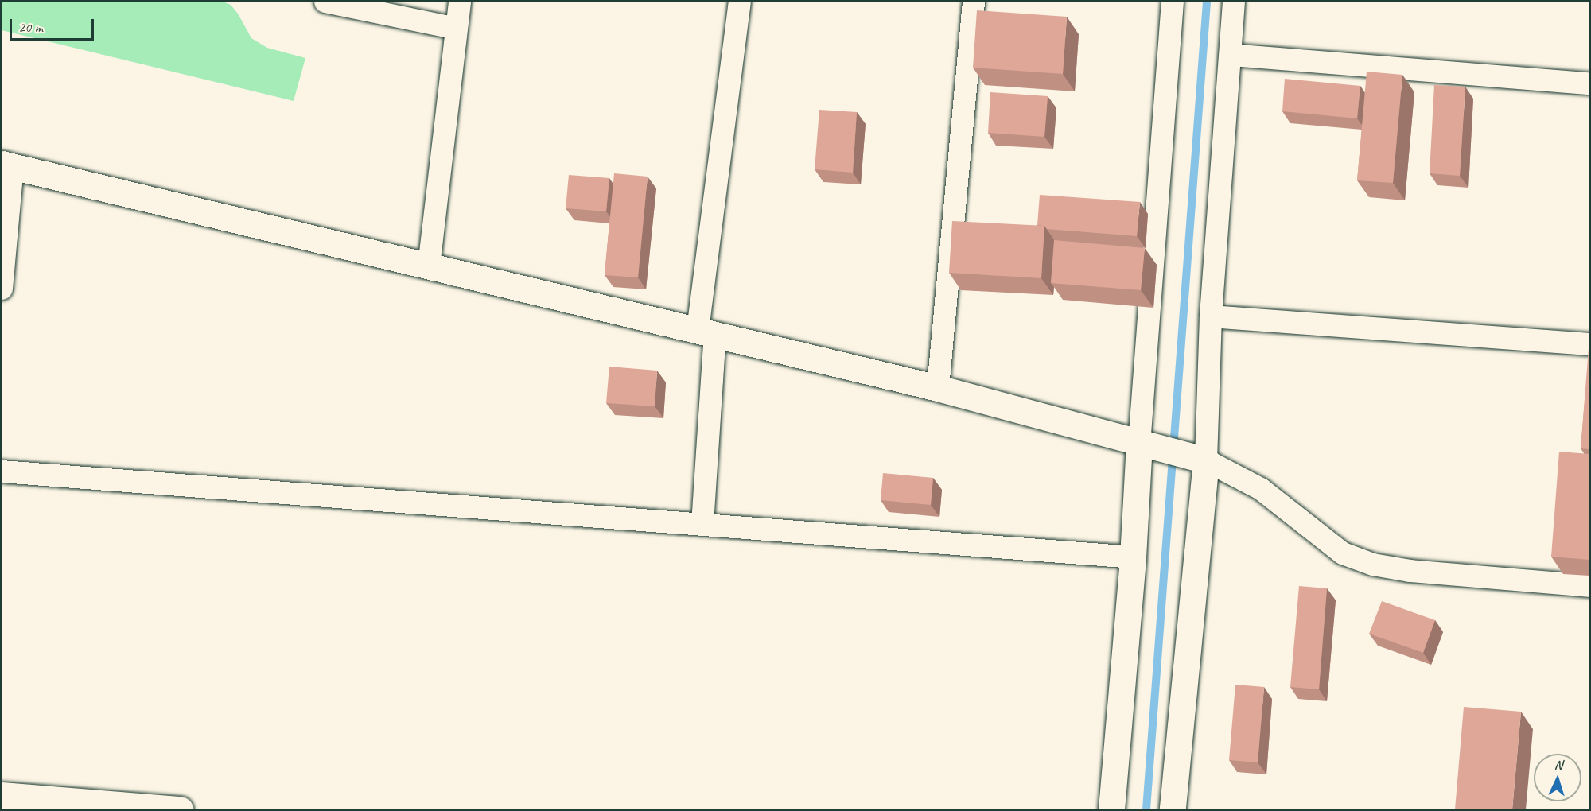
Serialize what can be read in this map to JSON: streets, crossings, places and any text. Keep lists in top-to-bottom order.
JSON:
{
  "scale_bar": "20 m",
  "north": "top"
}
